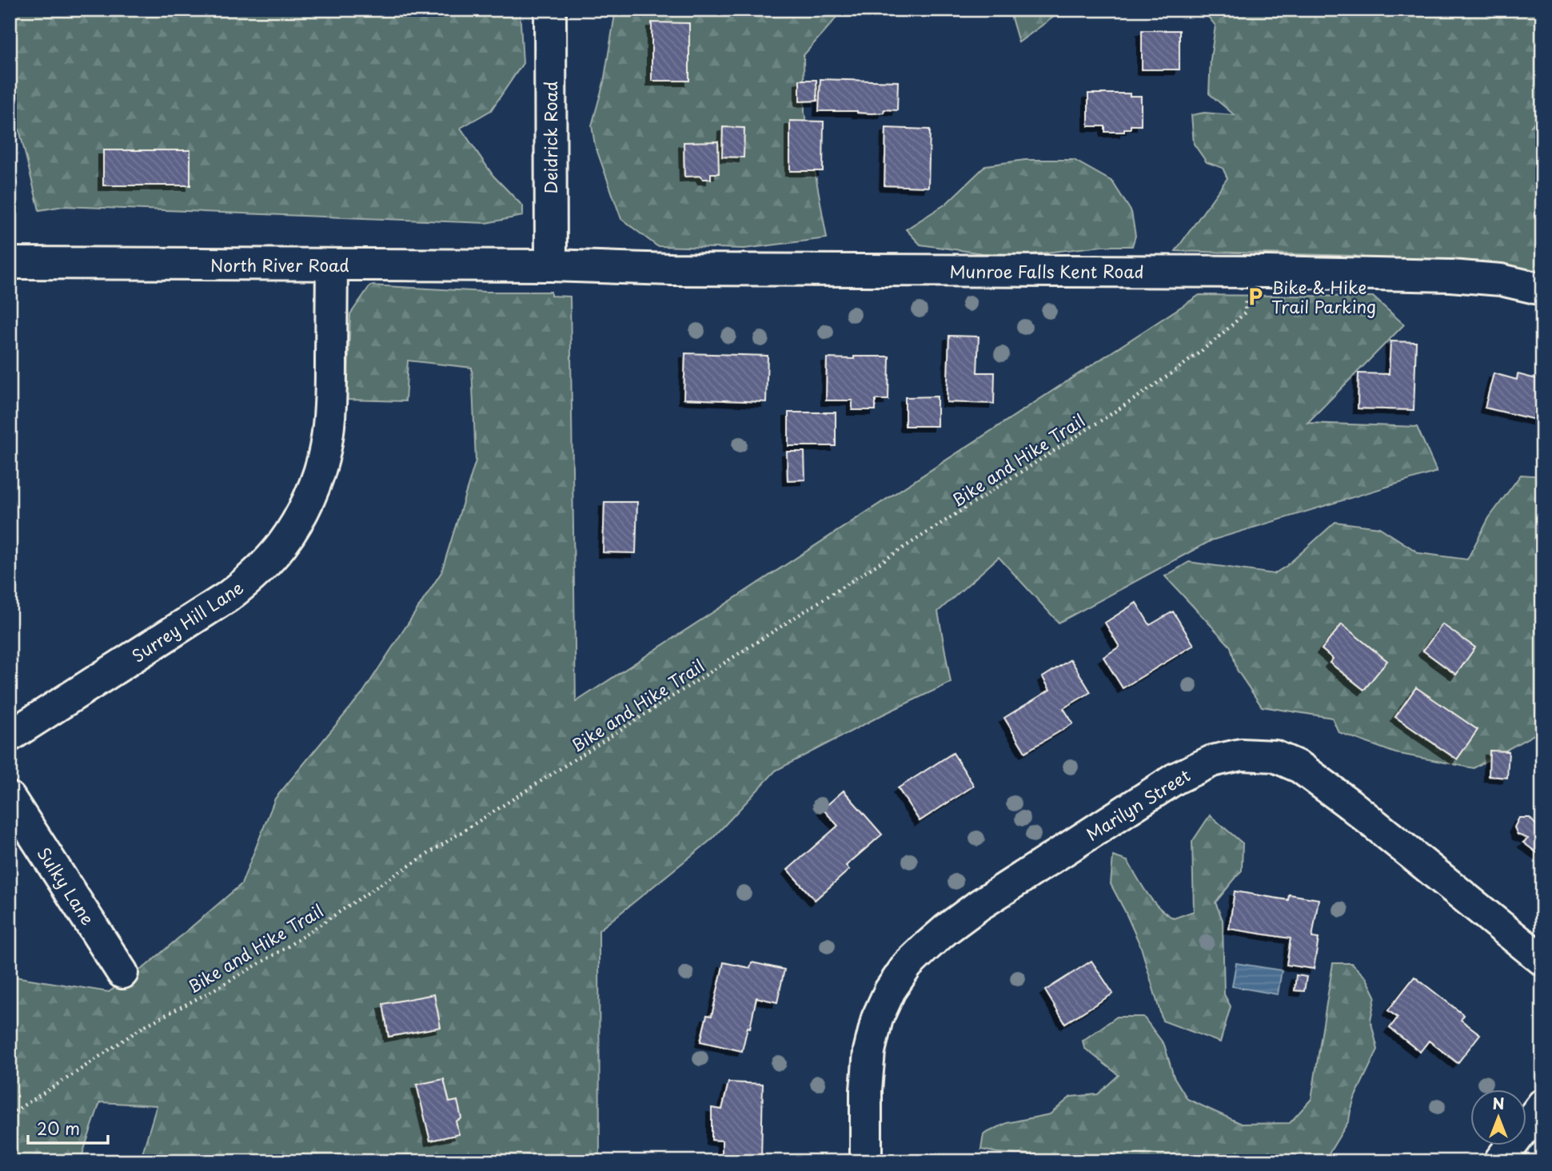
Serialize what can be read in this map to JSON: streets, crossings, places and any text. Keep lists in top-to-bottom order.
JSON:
{
  "streets": {
    "street": [
      "Deidrick Road",
      "North River Road",
      "Munroe Falls Kent Road",
      "Surrey Hill Lane",
      "Marilyn Street",
      "Sulky Lane"
    ],
    "path": ["Bike and Hike Trail"]
  },
  "crossings": [
    ["Deidrick Road", "North River Road"],
    ["Deidrick Road", "Munroe Falls Kent Road"],
    ["North River Road", "Munroe Falls Kent Road"],
    ["North River Road", "Surrey Hill Lane"]
  ],
  "places": {
    "parking": ["Bike & Hike Trail Parking"]
  },
  "scale_bar": "20 m",
  "north": "top"
}
